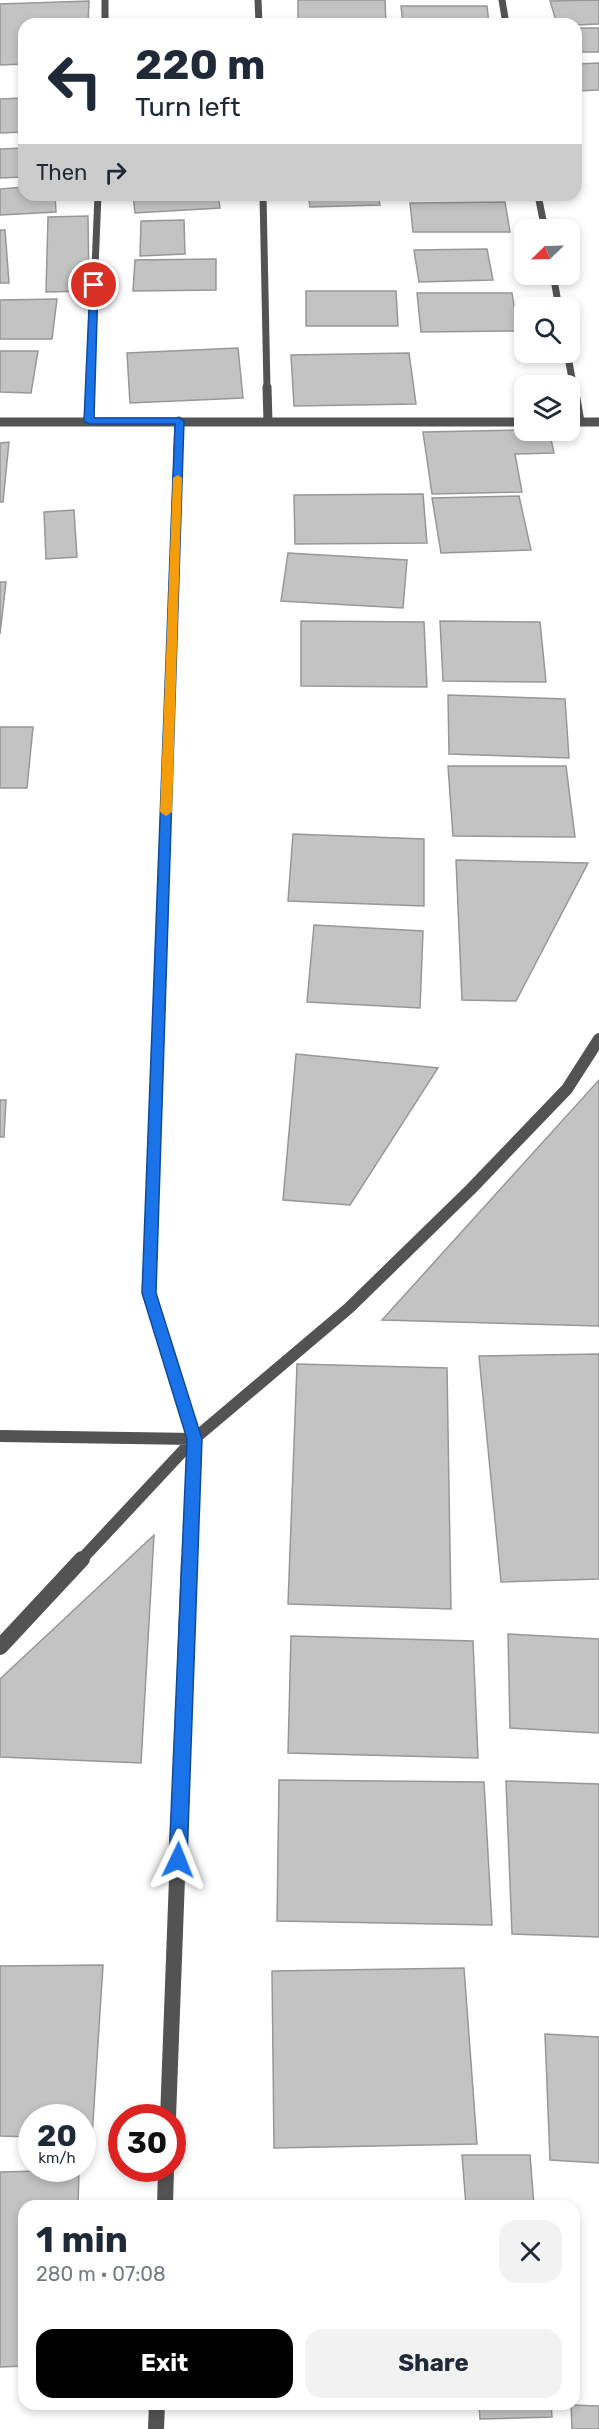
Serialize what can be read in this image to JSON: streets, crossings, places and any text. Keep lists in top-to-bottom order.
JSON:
{
  "north": "bottom left",
  "page": {
    "turn": ["220 m", "Turn left"],
    "then": "Then",
    "speed": "20 km/h",
    "limit": "30",
    "heading": ["1 min", "280 m · 07:08"],
    "buttons": ["Exit", "Share"]
  }
}
